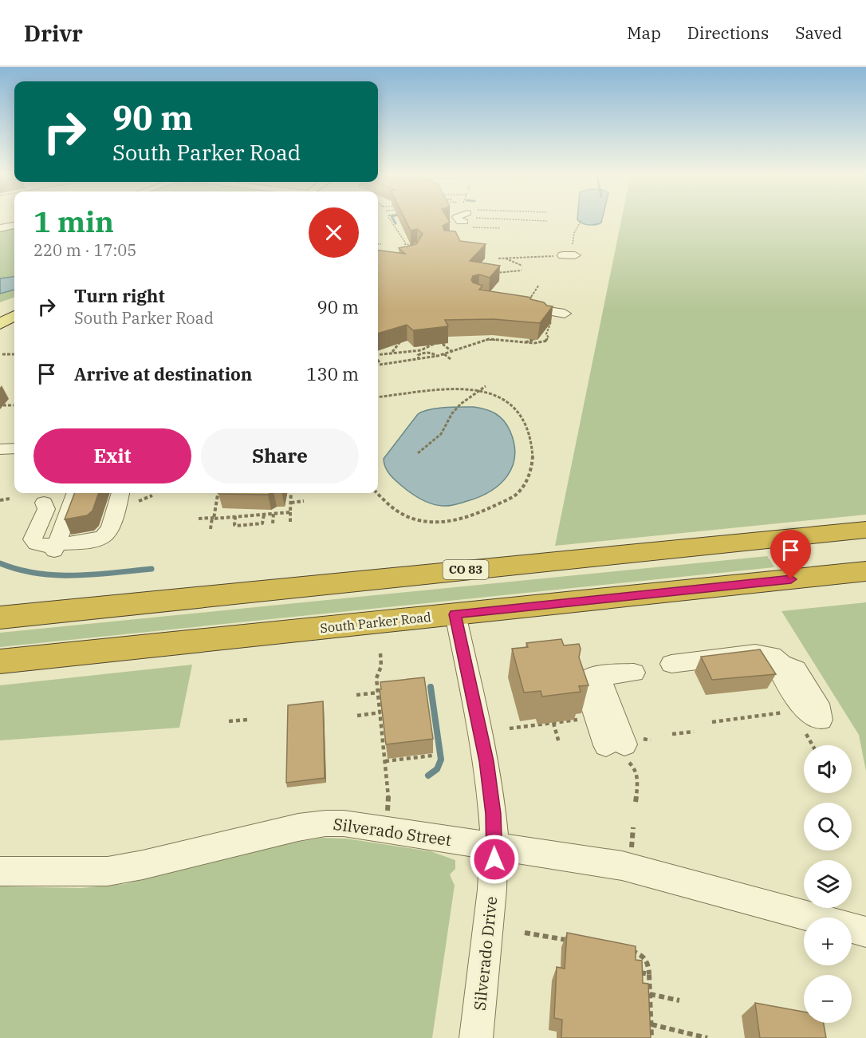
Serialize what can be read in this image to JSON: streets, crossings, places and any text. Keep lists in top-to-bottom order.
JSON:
{
  "streets": {
    "highway": ["CO 83", "South Parker Road"],
    "street": ["Silverado Street", "Silverado Drive"]
  },
  "crossings": [
    ["South Parker Road", "Silverado Drive"],
    ["Silverado Street", "Silverado Drive"]
  ],
  "page": {
    "header": "Drivr",
    "nav": ["Map", "Directions", "Saved"],
    "turn": ["90 m", "South Parker Road"],
    "heading": ["1 min", "220 m · 17:05"],
    "list": [
      {
        "name": "Turn right",
        "note": "South Parker Road",
        "value": "90 m"
      },
      {
        "name": "Arrive at destination",
        "value": "130 m"
      }
    ],
    "buttons": ["Exit", "Share"],
    "map_buttons": ["+", "−"]
  }
}
